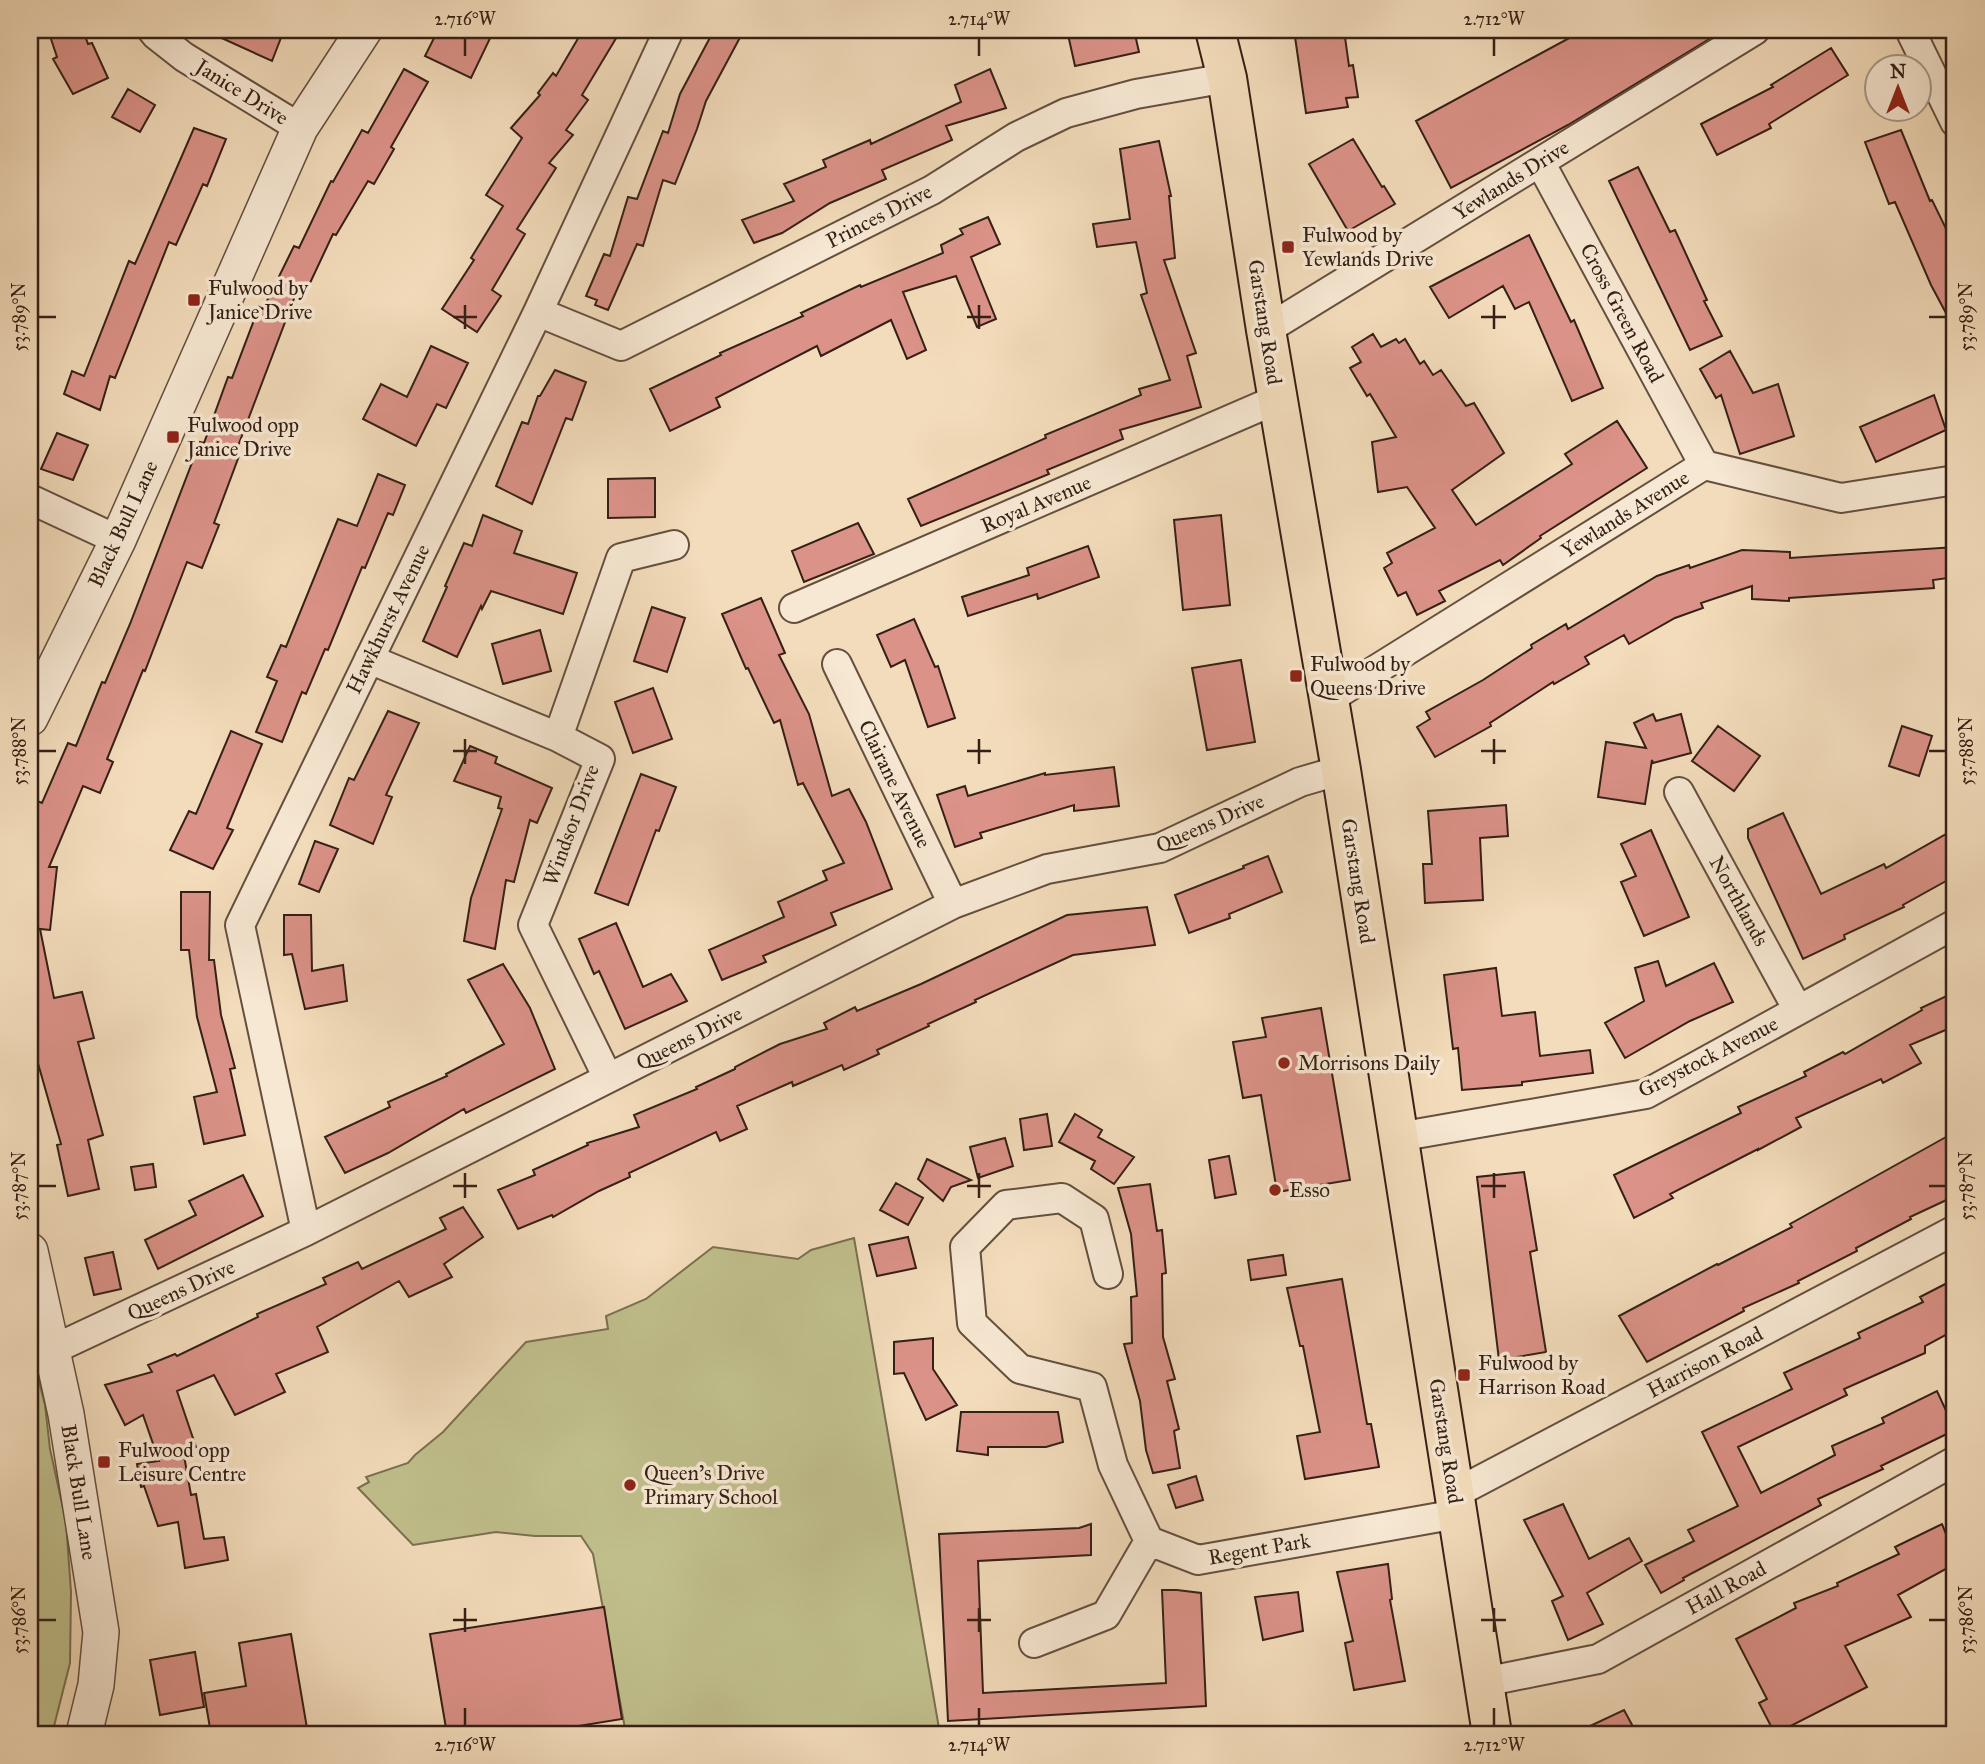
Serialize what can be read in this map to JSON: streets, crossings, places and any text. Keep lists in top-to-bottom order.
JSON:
{
  "streets": {
    "highway": ["Garstang Road"],
    "street": [
      "Janice Drive",
      "Yewlands Drive",
      "Princes Drive",
      "Cross Green Road",
      "Royal Avenue",
      "Yewlands Avenue",
      "Black Bull Lane",
      "Hawkhurst Avenue",
      "Clairane Avenue",
      "Queens Drive",
      "Windsor Drive",
      "Northlands",
      "Greystock Avenue",
      "Harrison Road",
      "Regent Park",
      "Hall Road"
    ]
  },
  "crossings": [
    ["Janice Drive", "Black Bull Lane"],
    ["Yewlands Drive", "Cross Green Road"],
    ["Yewlands Drive", "Garstang Road"],
    ["Princes Drive", "Garstang Road"],
    ["Princes Drive", "Hawkhurst Avenue"],
    ["Cross Green Road", "Yewlands Avenue"],
    ["Garstang Road", "Royal Avenue"],
    ["Garstang Road", "Yewlands Avenue"],
    ["Garstang Road", "Queens Drive"],
    ["Garstang Road", "Greystock Avenue"],
    ["Garstang Road", "Harrison Road"],
    ["Garstang Road", "Regent Park"],
    ["Garstang Road", "Hall Road"],
    ["Black Bull Lane", "Queens Drive"],
    ["Hawkhurst Avenue", "Queens Drive"],
    ["Hawkhurst Avenue", "Windsor Drive"],
    ["Clairane Avenue", "Queens Drive"],
    ["Queens Drive", "Windsor Drive"],
    ["Northlands", "Greystock Avenue"],
    ["Harrison Road", "Regent Park"]
  ],
  "places": {
    "transit": [
      "Fulwood by Yewlands Drive",
      "Fulwood by Janice Drive",
      "Fulwood opp Janice Drive",
      "Fulwood by Queens Drive",
      "Fulwood by Harrison Road",
      "Fulwood opp Leisure Centre"
    ],
    "other": ["Morrisons Daily", "Esso", "Queen's Drive Primary School"]
  },
  "north": "top",
  "coordinates": [
    "2.716°W",
    "2.714°W",
    "2.712°W",
    "53.789°N",
    "53.788°N",
    "53.787°N",
    "53.786°N"
  ]
}
